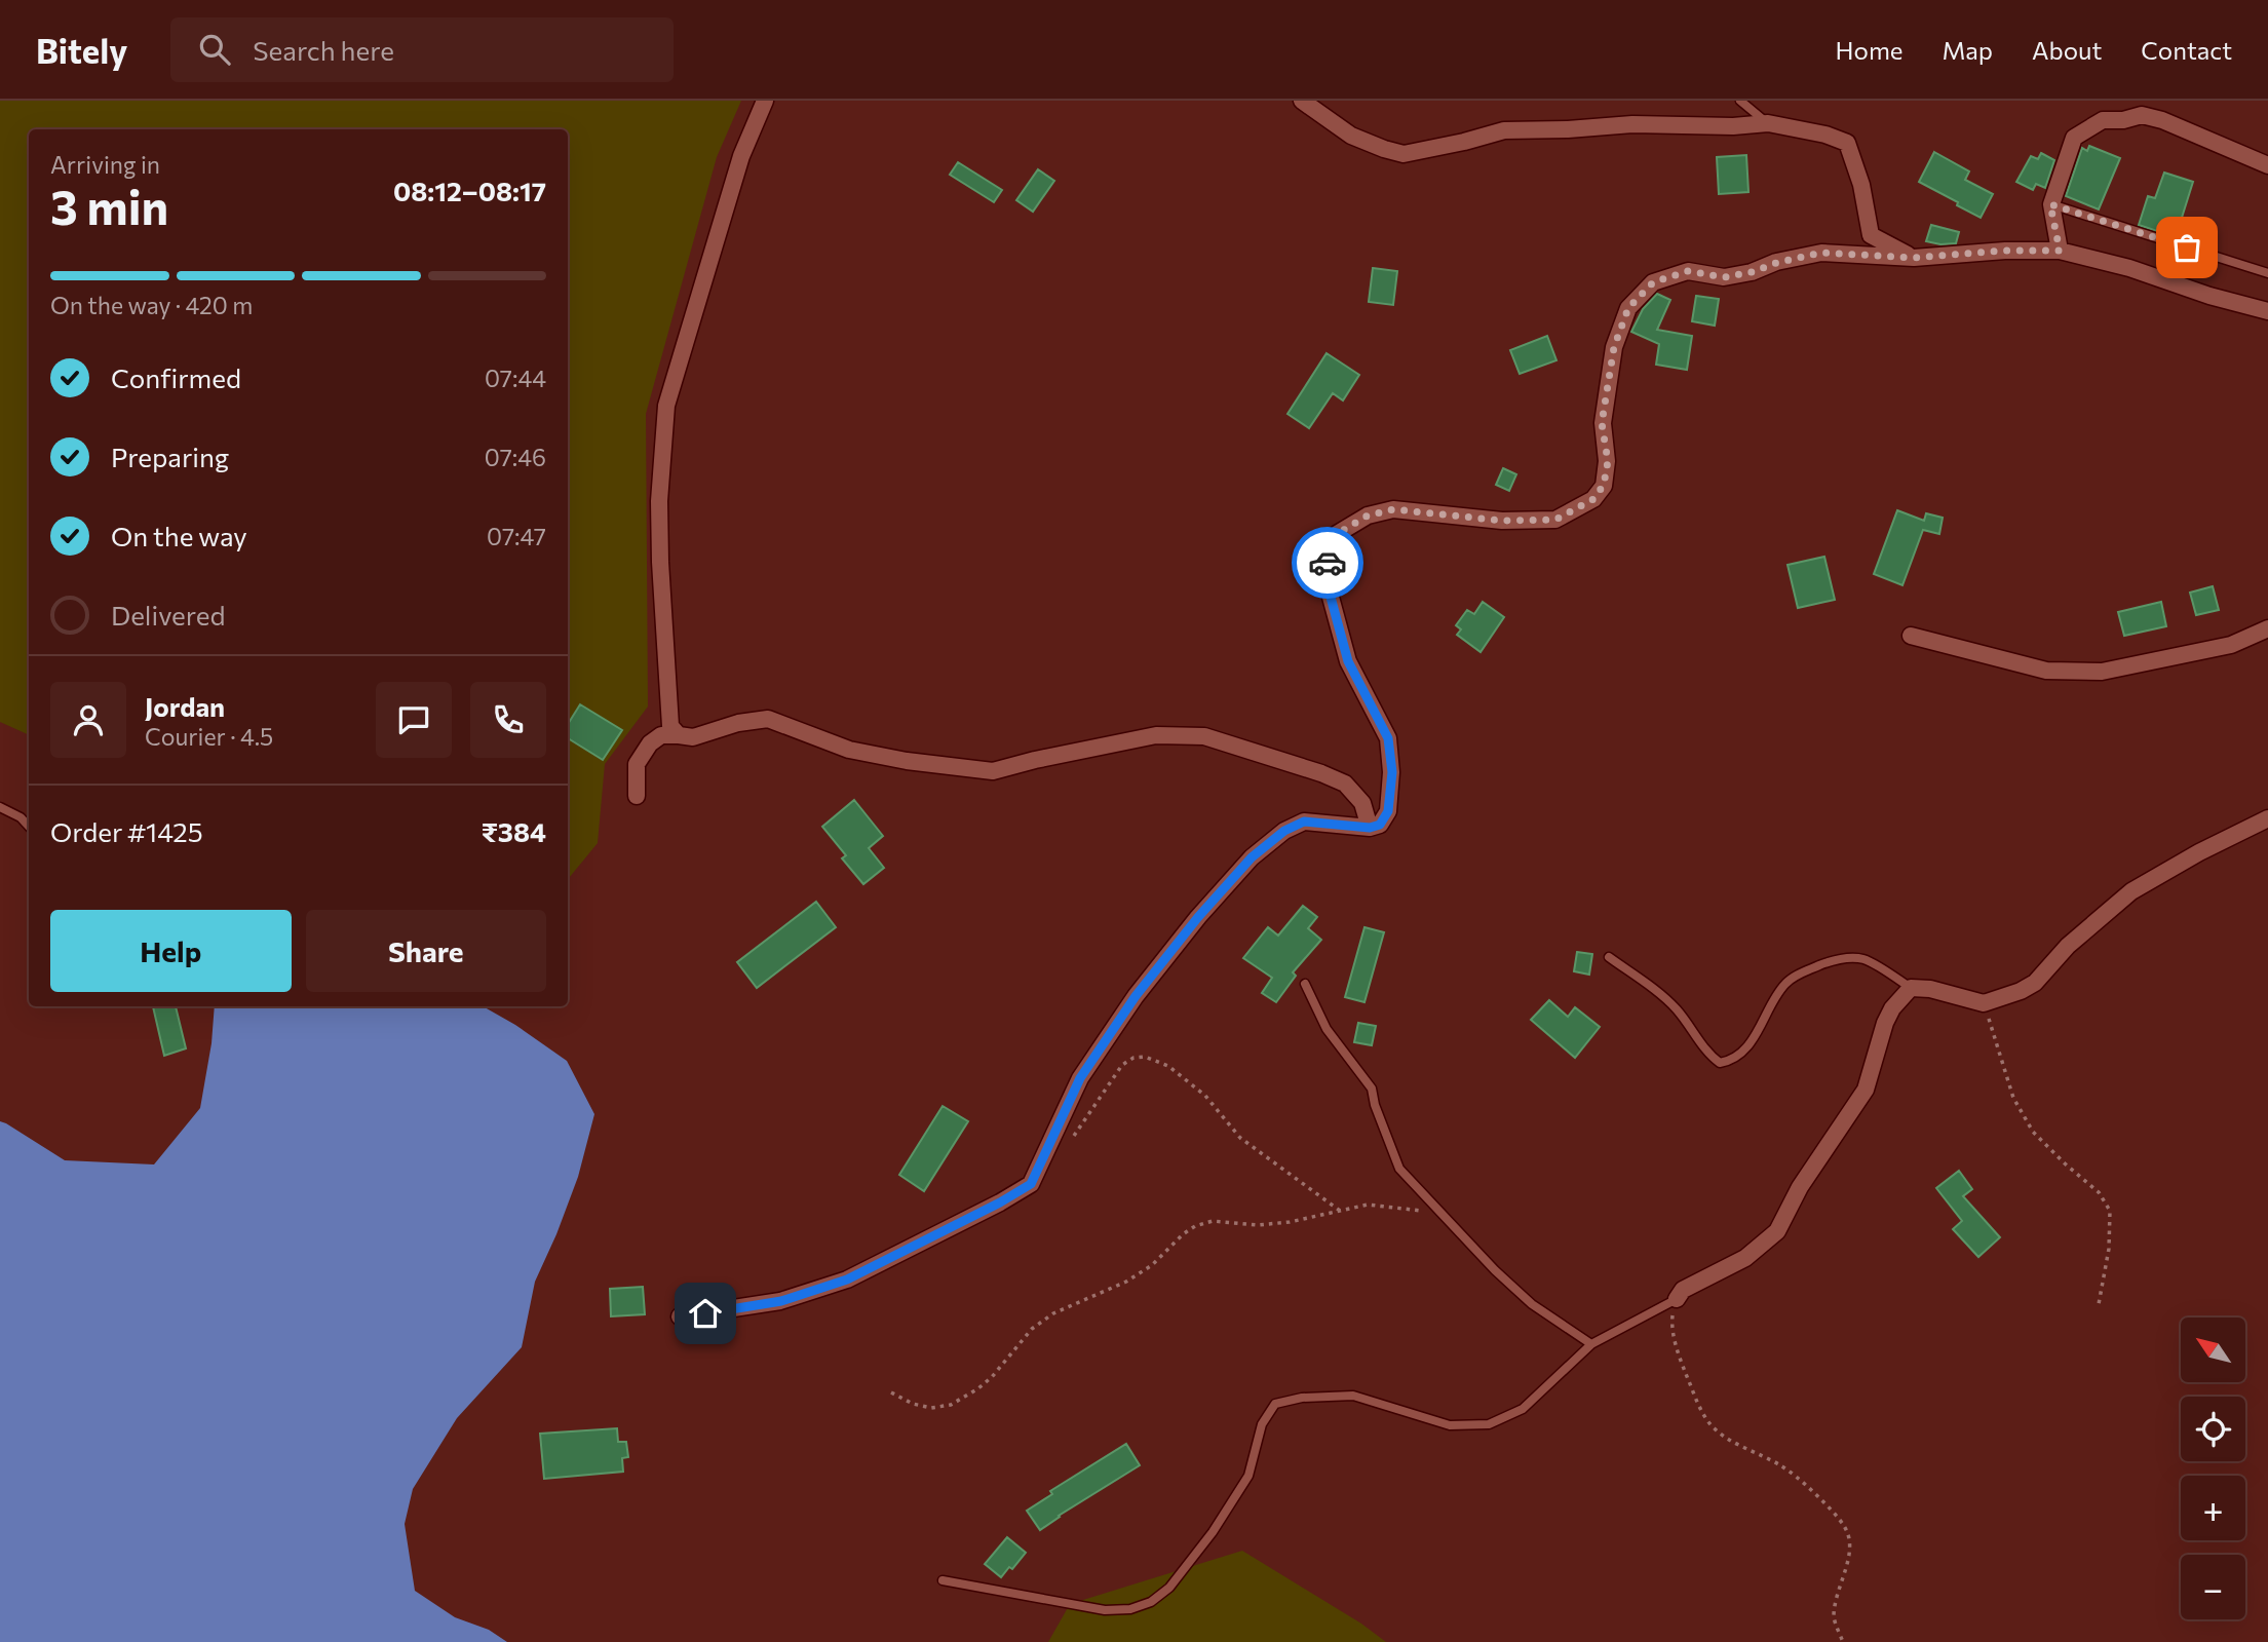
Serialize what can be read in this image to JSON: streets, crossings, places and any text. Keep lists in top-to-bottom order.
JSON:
{
  "north": "top left",
  "page": {
    "header": "Bitely",
    "search": "Search here",
    "nav": [
      "Home",
      "Map",
      "About",
      "Contact"
    ],
    "heading": ["3 min", "Arriving in", "08:12–08:17"],
    "panel": [
      "Jordan",
      "Courier · 4.5",
      "Order #1425",
      "₹384"
    ],
    "bar": "On the way · 420 m",
    "list": [
      ["Confirmed", "07:44"],
      ["Preparing", "07:46"],
      ["On the way", "07:47"],
      "Delivered"
    ],
    "buttons": ["Help", "Share"],
    "map_buttons": ["+", "−"]
  }
}
